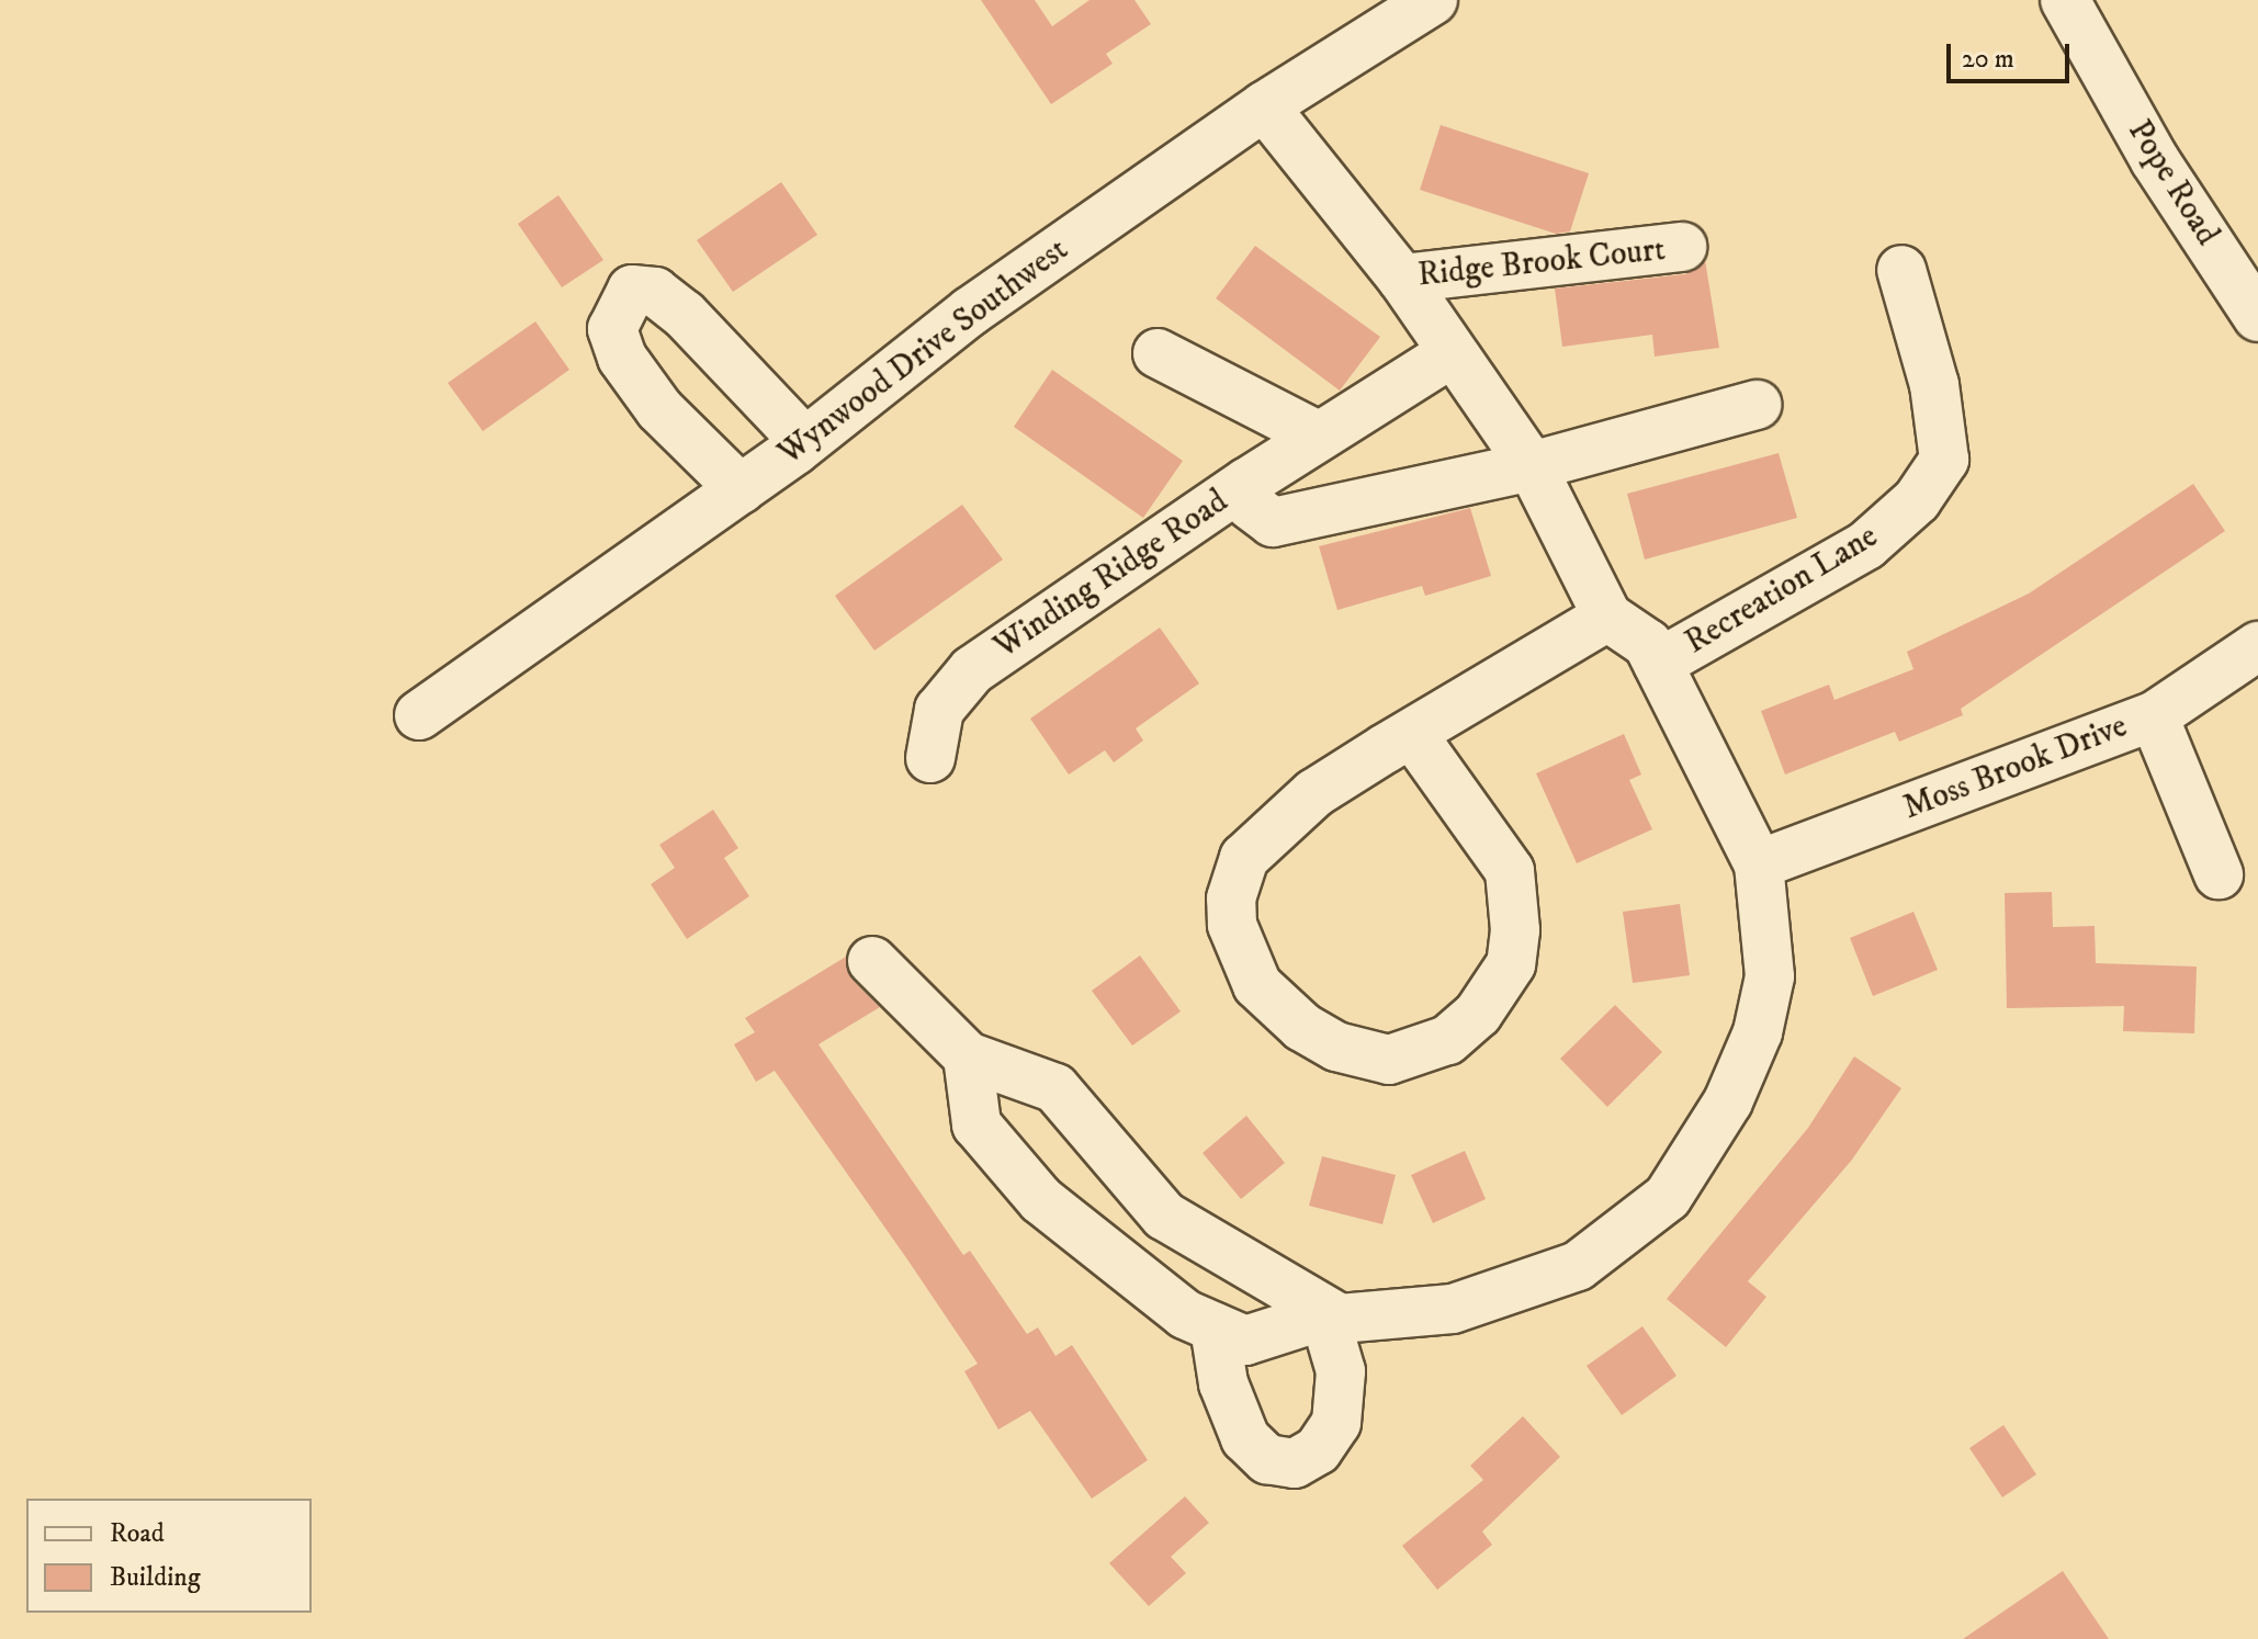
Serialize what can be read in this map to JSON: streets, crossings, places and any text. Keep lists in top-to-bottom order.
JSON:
{
  "streets": {
    "street": [
      "Pope Road",
      "Ridge Brook Court",
      "Wynwood Drive Southwest",
      "Winding Ridge Road",
      "Recreation Lane",
      "Moss Brook Drive"
    ]
  },
  "legend": ["Road", "Building"],
  "scale_bar": "20 m"
}
